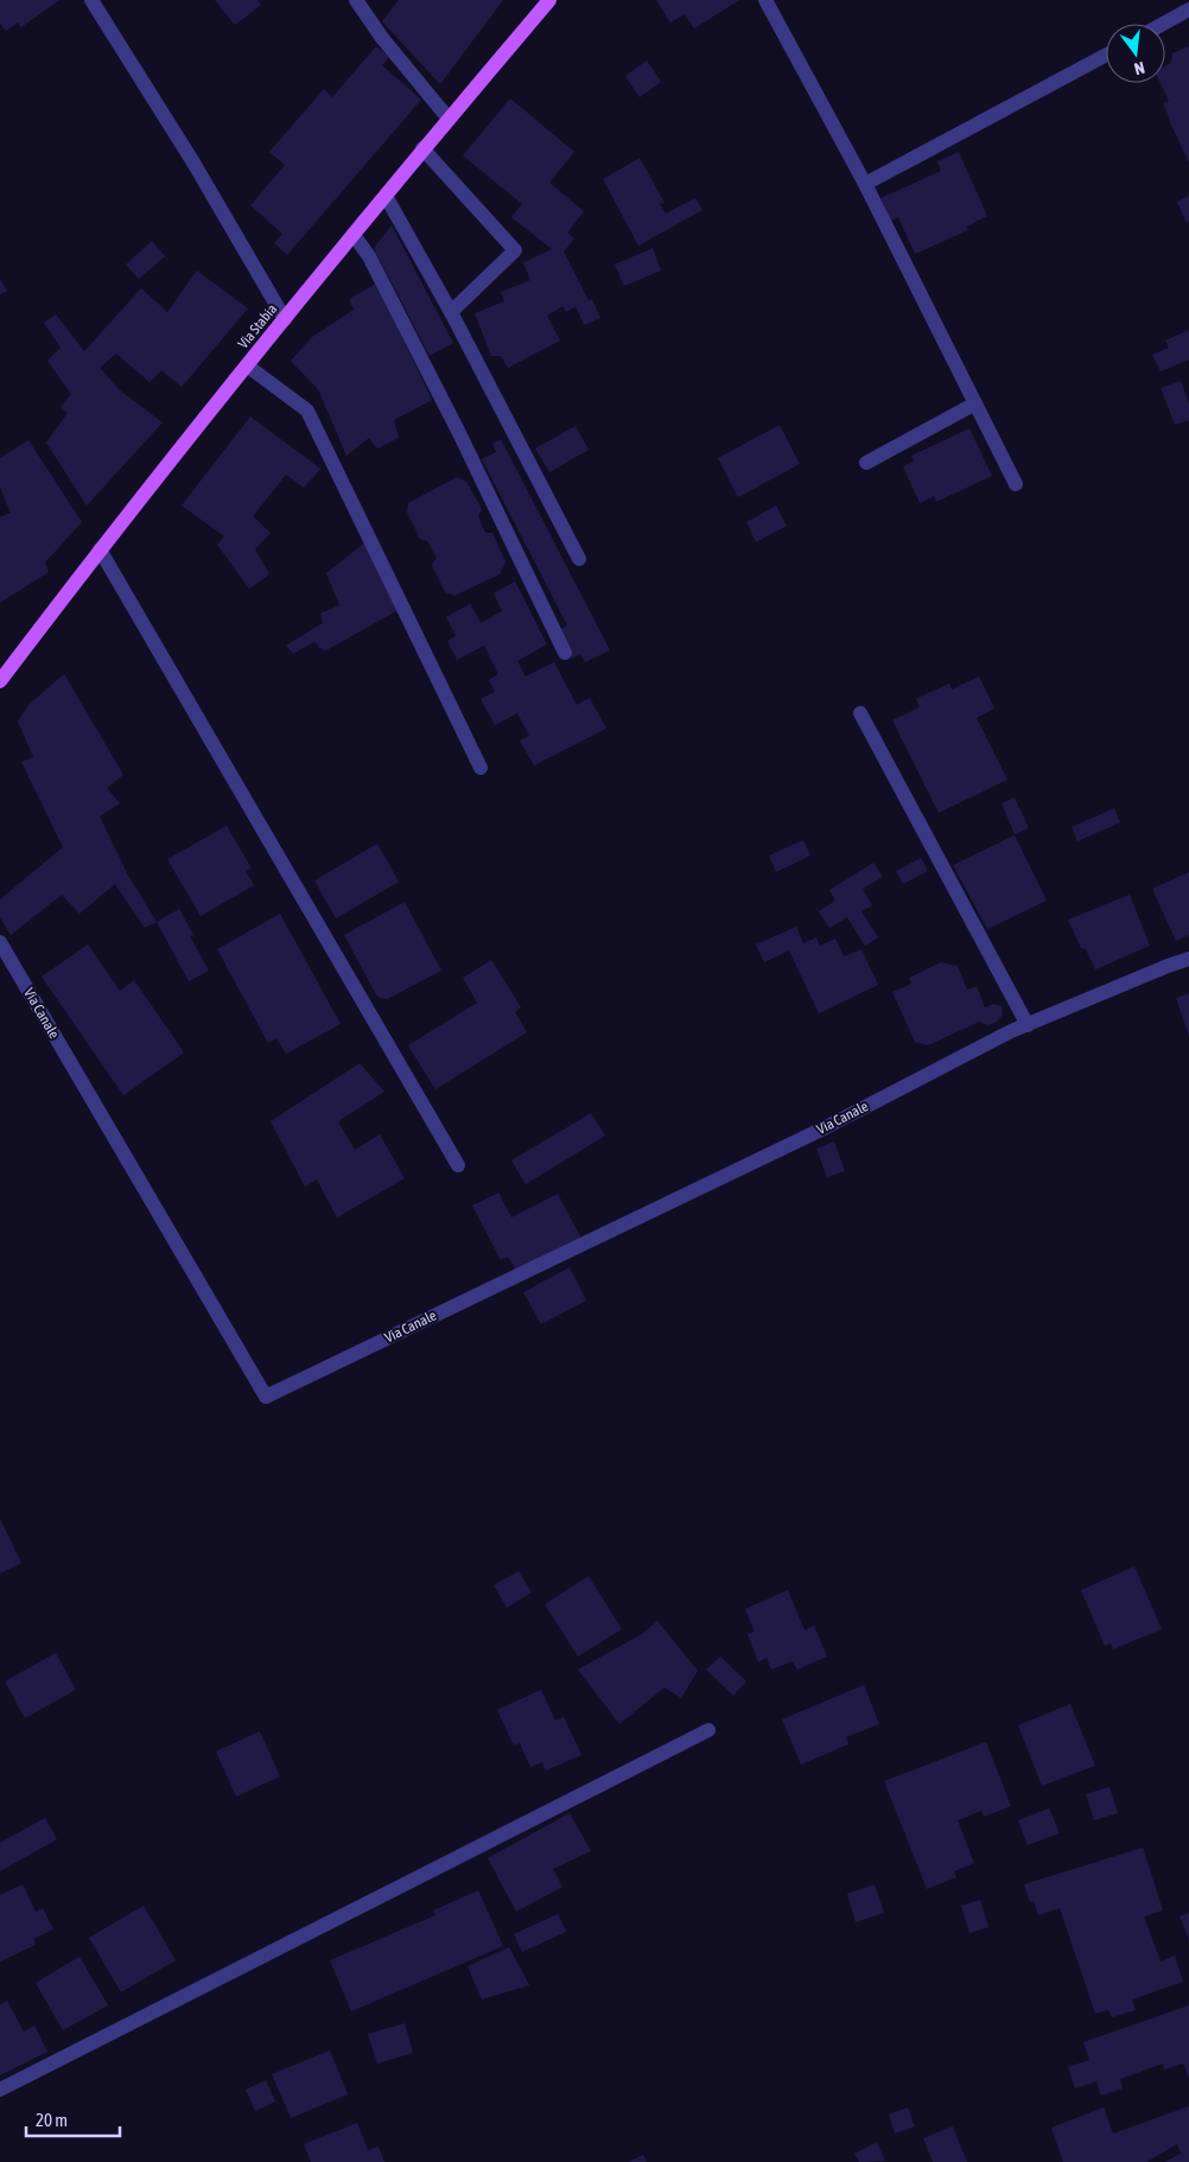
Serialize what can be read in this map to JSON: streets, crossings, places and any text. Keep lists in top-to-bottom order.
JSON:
{
  "streets": {
    "main road": ["Via Stabia"],
    "street": ["Via Canale"]
  },
  "scale_bar": "20 m",
  "north": "bottom"
}
